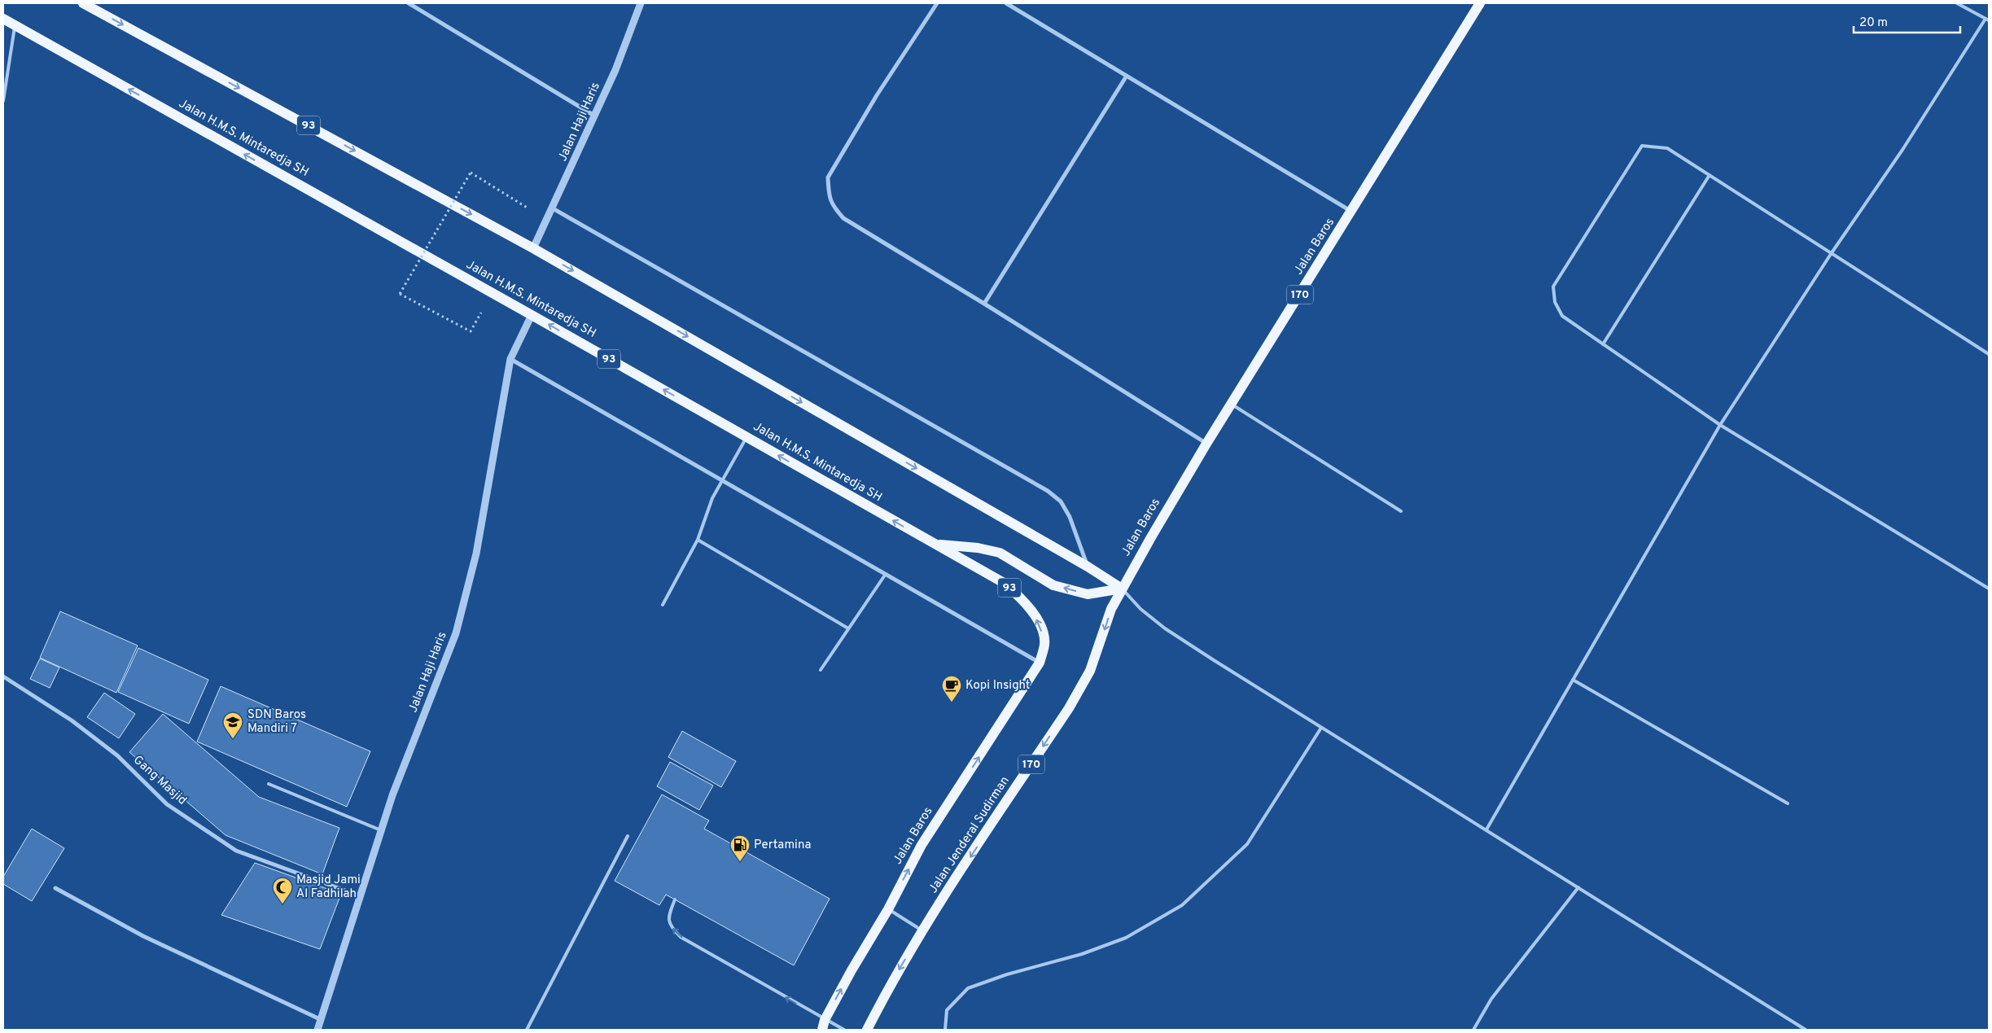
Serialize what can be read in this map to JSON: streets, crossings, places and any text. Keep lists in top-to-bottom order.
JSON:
{
  "streets": {
    "main road": [
      "93",
      "Jalan H.M.S. Mintaredja SH",
      "Jalan Baros",
      "170",
      "Jalan Jenderal Sudirman"
    ],
    "street": ["Jalan Haji Haris", "Gang Masjid"]
  },
  "crossings": [
    ["Jalan Haji Haris", "93"],
    ["Jalan Haji Haris", "Jalan H.M.S. Mintaredja SH"],
    ["Jalan Haji Haris", "Gang Masjid"],
    ["93", "Jalan Baros"],
    ["93", "Jalan Jenderal Sudirman"],
    ["Jalan H.M.S. Mintaredja SH", "Jalan Baros"],
    ["Jalan Baros", "Jalan Jenderal Sudirman"]
  ],
  "one_way": ["Jalan Baros", "Jalan Jenderal Sudirman"],
  "places": {
    "cafe": ["Kopi Insight"],
    "school or university": ["SDN Baros Mandiri 7"],
    "fuel station": ["Pertamina"],
    "mosque": ["Masjid Jami Al Fadhilah"]
  },
  "scale_bar": "20 m"
}
